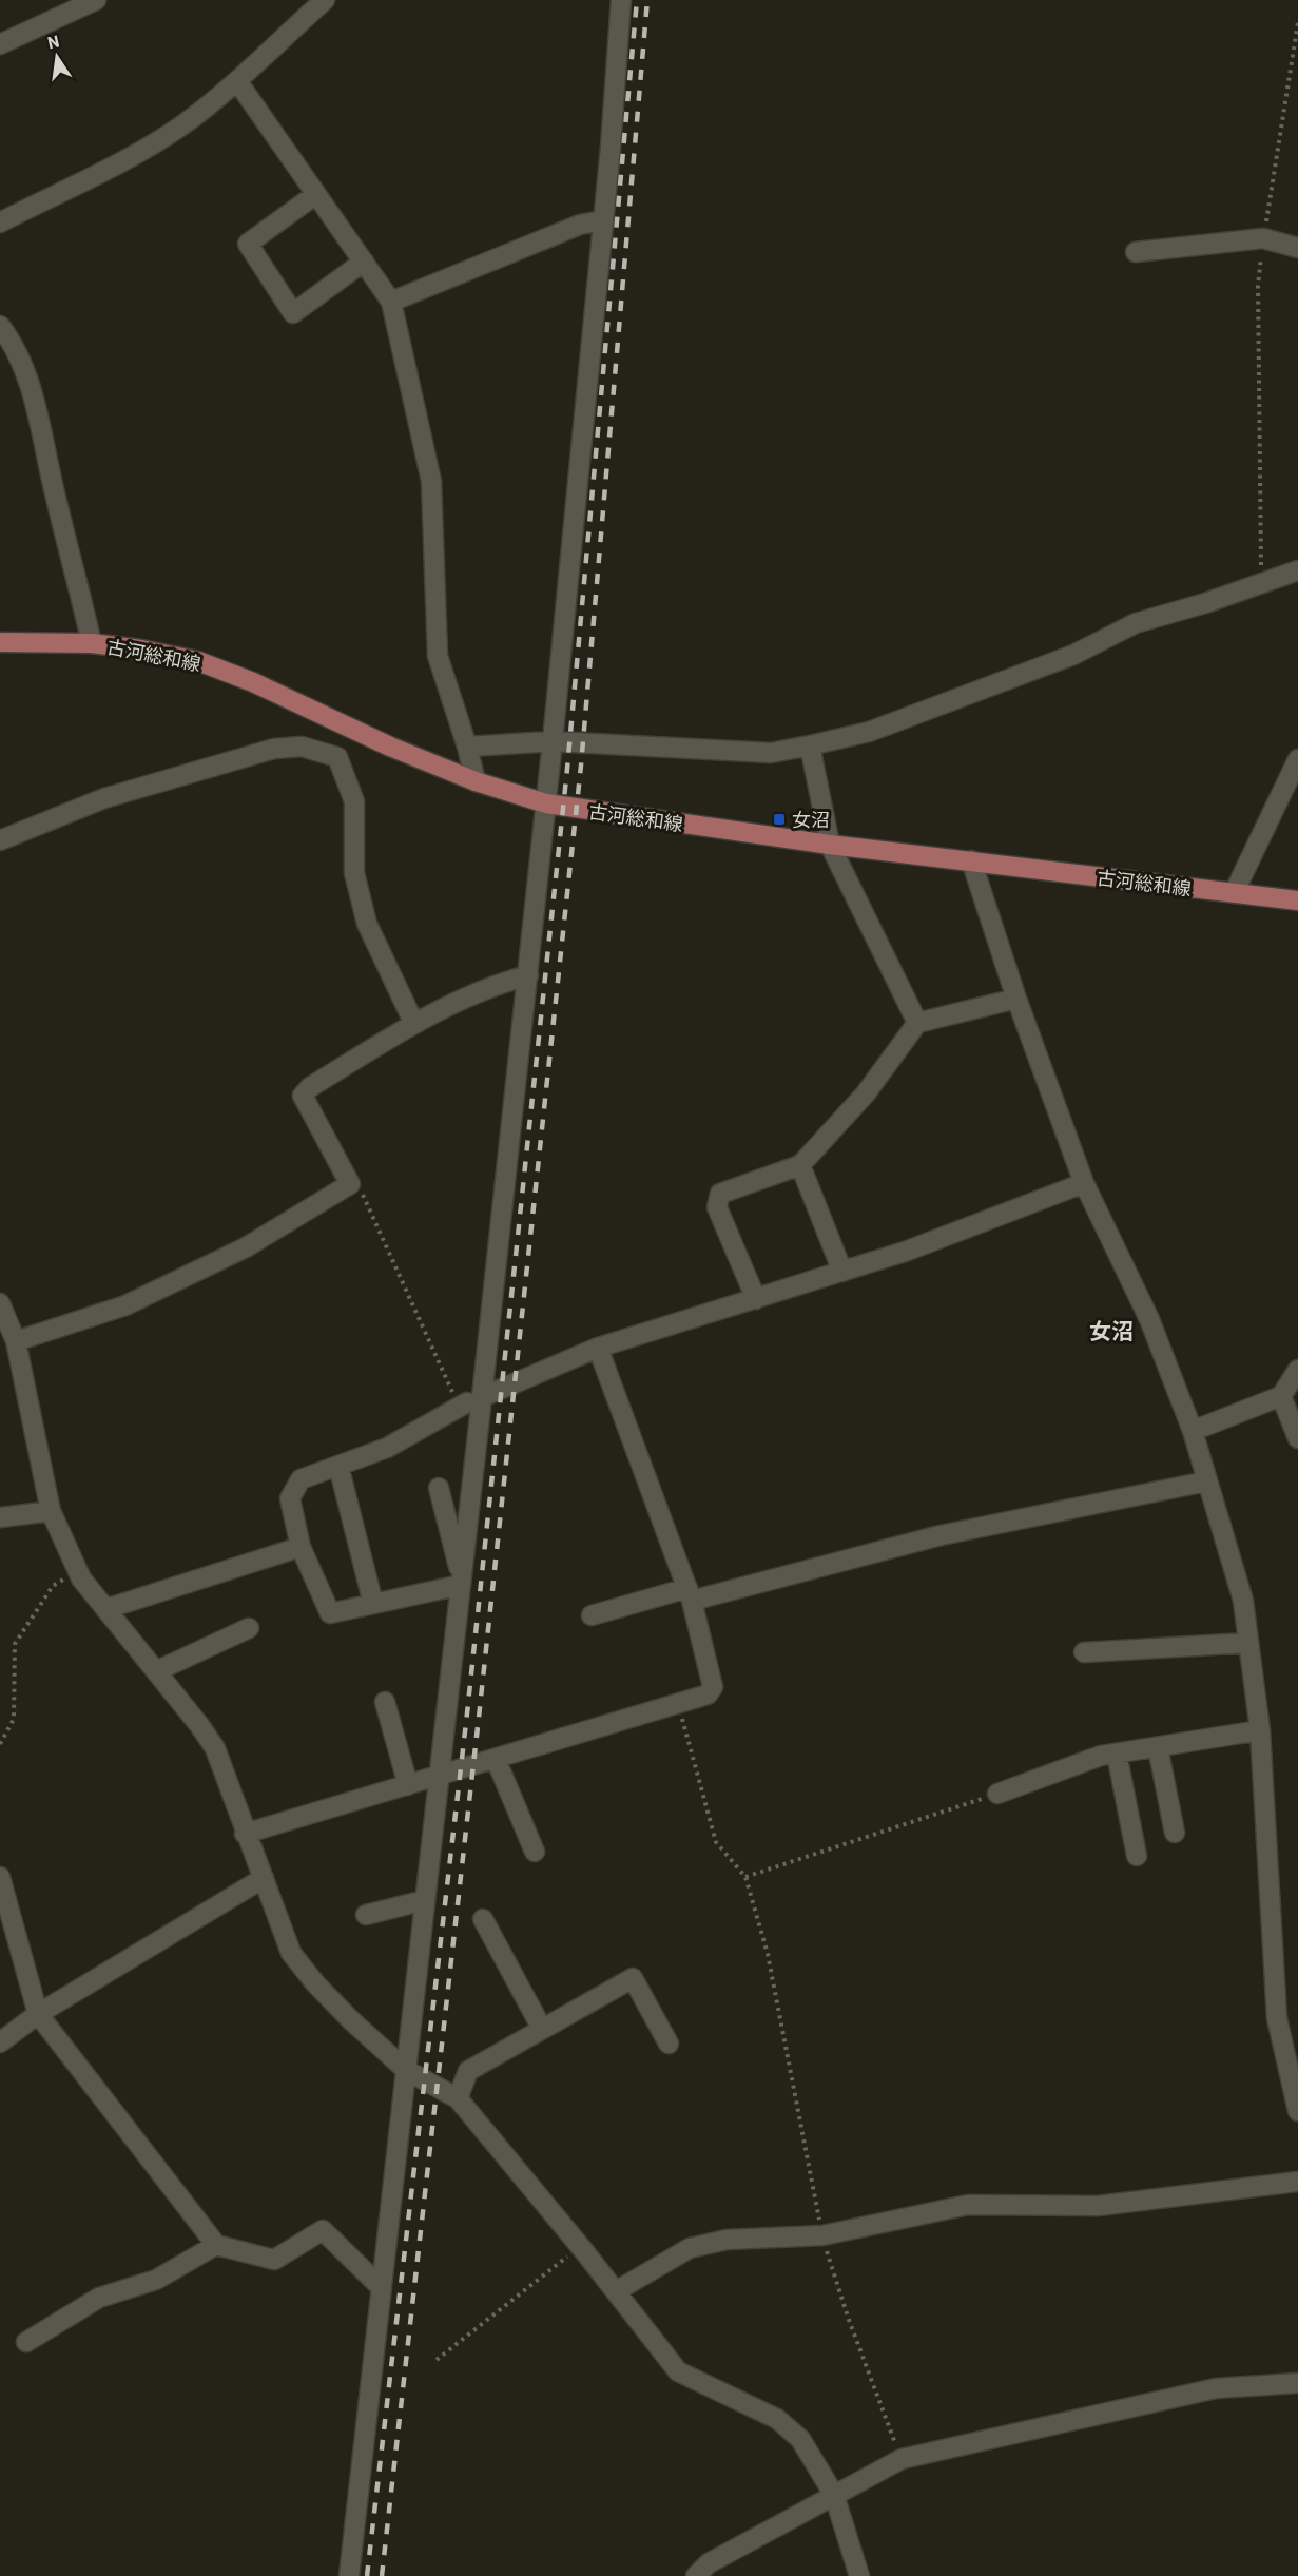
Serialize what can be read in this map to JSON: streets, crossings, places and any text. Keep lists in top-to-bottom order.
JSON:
{
  "streets": {
    "main road": ["古河総和線"]
  },
  "districts": ["女沼"],
  "places": {
    "transit": ["女沼"]
  },
  "north": "top"
}
